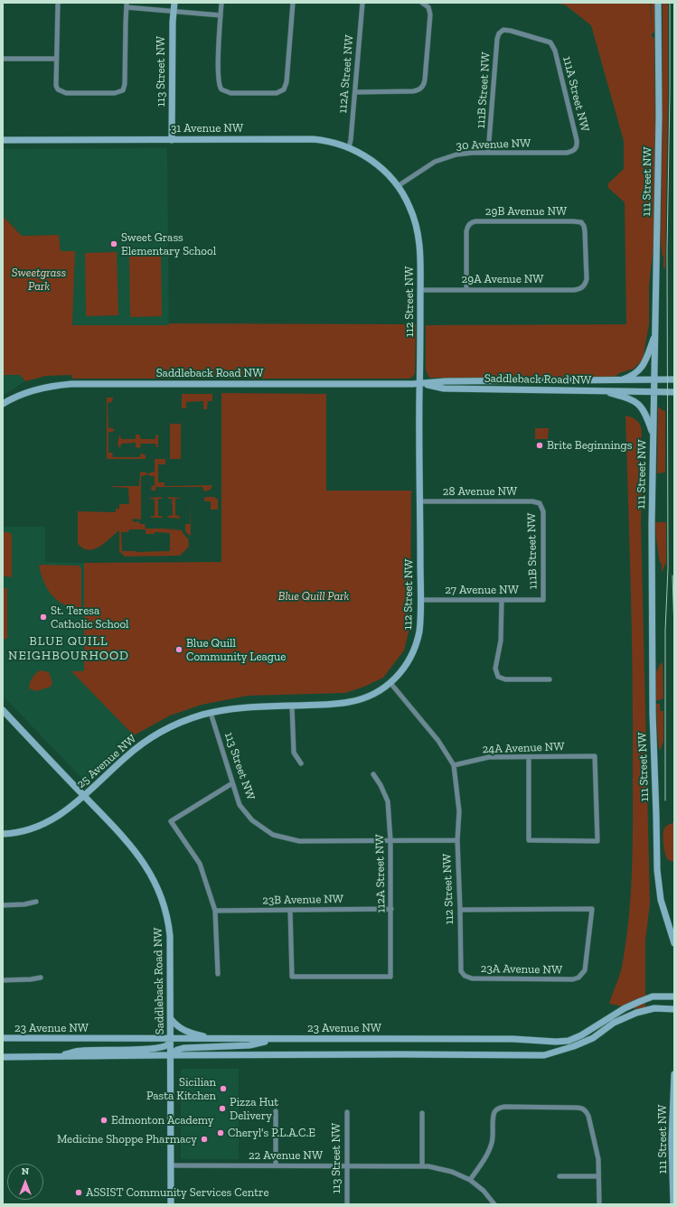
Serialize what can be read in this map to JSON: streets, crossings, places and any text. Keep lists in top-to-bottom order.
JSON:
{
  "streets": {
    "street": [
      "113 Street NW",
      "112A Street NW",
      "111B Street NW",
      "111A Street NW",
      "31 Avenue NW",
      "30 Avenue NW",
      "111 Street NW",
      "29B Avenue NW",
      "29A Avenue NW",
      "112 Street NW",
      "Saddleback Road NW",
      "28 Avenue NW",
      "27 Avenue NW",
      "24A Avenue NW",
      "25 Avenue NW",
      "23B Avenue NW",
      "23A Avenue NW",
      "23 Avenue NW",
      "22 Avenue NW"
    ]
  },
  "crossings": [
    ["113 Street NW", "112A Street NW"],
    ["113 Street NW", "31 Avenue NW"],
    ["113 Street NW", "25 Avenue NW"],
    ["113 Street NW", "22 Avenue NW"],
    ["112A Street NW", "31 Avenue NW"],
    ["112A Street NW", "23B Avenue NW"],
    ["111B Street NW", "111A Street NW"],
    ["111B Street NW", "30 Avenue NW"],
    ["111B Street NW", "28 Avenue NW"],
    ["111B Street NW", "27 Avenue NW"],
    ["111A Street NW", "30 Avenue NW"],
    ["31 Avenue NW", "30 Avenue NW"],
    ["31 Avenue NW", "112 Street NW"],
    ["30 Avenue NW", "112 Street NW"],
    ["111 Street NW", "Saddleback Road NW"],
    ["29B Avenue NW", "29A Avenue NW"],
    ["29A Avenue NW", "112 Street NW"],
    ["112 Street NW", "Saddleback Road NW"],
    ["112 Street NW", "28 Avenue NW"],
    ["112 Street NW", "27 Avenue NW"],
    ["112 Street NW", "24A Avenue NW"],
    ["112 Street NW", "25 Avenue NW"],
    ["112 Street NW", "23A Avenue NW"],
    ["Saddleback Road NW", "25 Avenue NW"],
    ["Saddleback Road NW", "23 Avenue NW"],
    ["Saddleback Road NW", "22 Avenue NW"]
  ],
  "districts": ["BLUE QUILL NEIGHBOURHOOD"],
  "parks": ["Sweetgrass Park", "Blue Quill Park"],
  "places": [
    "Sweet Grass Elementary School",
    "Brite Beginnings",
    "St. Teresa Catholic School",
    "Blue Quill Community League",
    "Sicilian Pasta Kitchen",
    "Pizza Hut Delivery",
    "Edmonton Academy",
    "Cheryl's P.L.A.C.E",
    "Medicine Shoppe Pharmacy",
    "ASSIST Community Services Centre"
  ],
  "north": "top"
}
